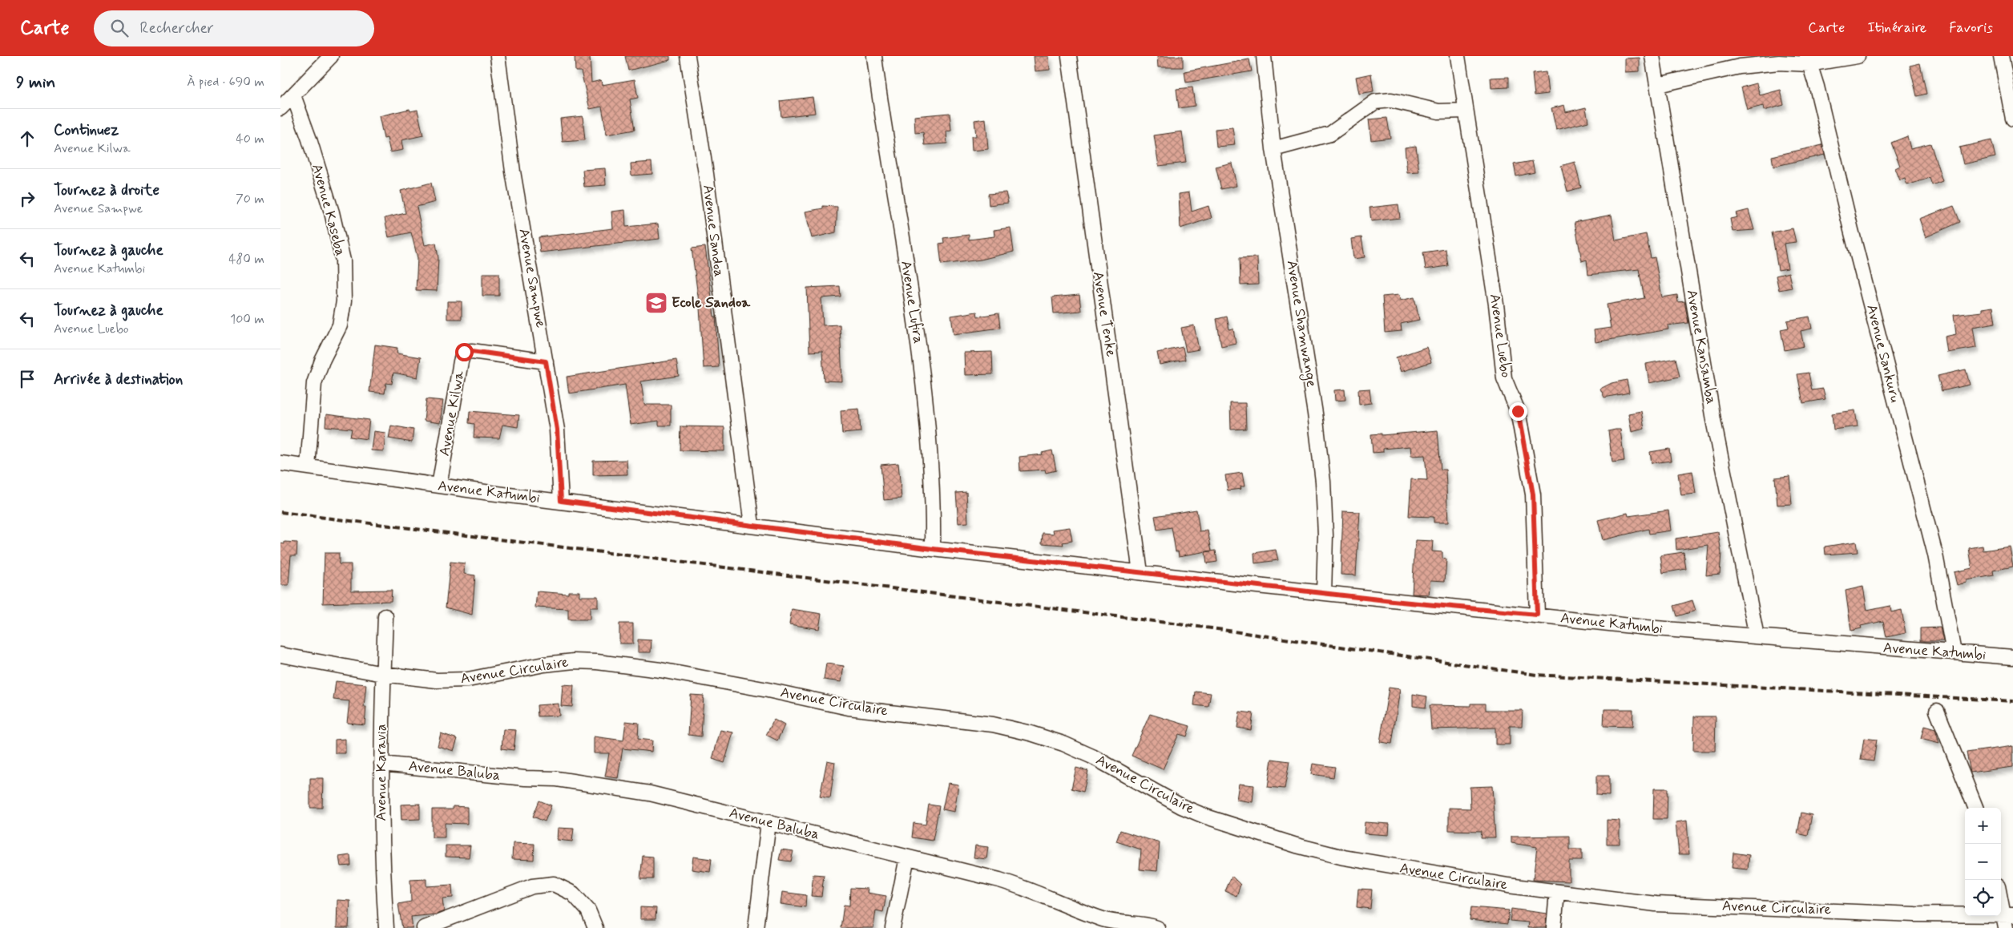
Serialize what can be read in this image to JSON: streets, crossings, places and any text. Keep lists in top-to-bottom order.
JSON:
{
  "streets": {
    "street": [
      "Avenue Kaseba",
      "Avenue Sandoa",
      "Avenue Sampwe",
      "Avenue Lufira",
      "Avenue Tenke",
      "Avenue Shamwange",
      "Avenue Luebo",
      "Avenue Kansamba",
      "Avenue Sankuru",
      "Avenue Kilwa",
      "Avenue Katumbi",
      "Avenue Circulaire",
      "Avenue Baluba",
      "Avenue Karavia"
    ]
  },
  "crossings": [
    ["Avenue Kaseba", "Avenue Katumbi"],
    ["Avenue Sandoa", "Avenue Katumbi"],
    ["Avenue Sampwe", "Avenue Kilwa"],
    ["Avenue Sampwe", "Avenue Katumbi"],
    ["Avenue Lufira", "Avenue Katumbi"],
    ["Avenue Tenke", "Avenue Katumbi"],
    ["Avenue Shamwange", "Avenue Katumbi"],
    ["Avenue Luebo", "Avenue Katumbi"],
    ["Avenue Kansamba", "Avenue Katumbi"],
    ["Avenue Sankuru", "Avenue Katumbi"],
    ["Avenue Kilwa", "Avenue Katumbi"],
    ["Avenue Circulaire", "Avenue Karavia"],
    ["Avenue Baluba", "Avenue Karavia"]
  ],
  "places": {
    "school or university": ["Ecole Sandoa"]
  },
  "page": {
    "header": "Carte",
    "search": "Rechercher",
    "nav": ["Carte", "Itinéraire", "Favoris"],
    "heading": ["9 min", "À pied · 690 m"],
    "list": [
      ["Continuez", "Avenue Kilwa", "40 m"],
      ["Tournez à droite", "Avenue Sampwe", "70 m"],
      ["Tournez à gauche", "Avenue Katumbi", "480 m"],
      ["Tournez à gauche", "Avenue Luebo", "100 m"],
      "Arrivée à destination"
    ],
    "map_buttons": ["+", "−"]
  }
}
